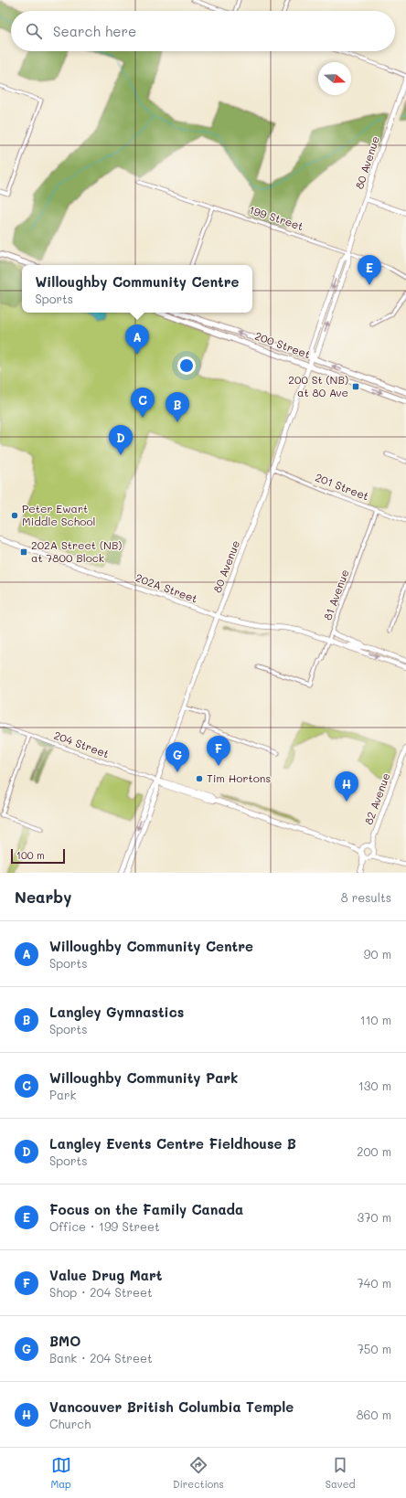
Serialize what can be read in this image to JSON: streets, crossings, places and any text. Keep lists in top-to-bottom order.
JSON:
{
  "streets": {
    "main road": [
      "80 Avenue",
      "200 Street",
      "202A Street",
      "204 Street",
      "82 Avenue"
    ],
    "street": ["199 Street", "201 Street", "81 Avenue"]
  },
  "crossings": [
    ["80 Avenue", "199 Street"],
    ["80 Avenue", "200 Street"],
    ["80 Avenue", "201 Street"],
    ["80 Avenue", "202A Street"],
    ["80 Avenue", "204 Street"],
    ["201 Street", "81 Avenue"],
    ["202A Street", "81 Avenue"],
    ["204 Street", "82 Avenue"]
  ],
  "places": {
    "transit": ["200 St (NB) at 80 Ave", "202A Street (NB) at 7800 Block"],
    "other": ["Peter Ewart Middle School", "Tim Hortons"]
  },
  "scale_bar": "100 m",
  "north": "right",
  "page": {
    "search": "Search here",
    "pins": [
      "E",
      "A",
      "C",
      "B",
      "D",
      "F",
      "G",
      "H"
    ],
    "popup": ["Willoughby Community Centre", "Sports"],
    "scale": "100 m",
    "heading": ["Nearby", "8 results"],
    "list": [
      {
        "mark": "A",
        "name": "Willoughby Community Centre",
        "note": "Sports",
        "value": "90 m"
      },
      {
        "mark": "B",
        "name": "Langley Gymnastics",
        "note": "Sports",
        "value": "110 m"
      },
      {
        "mark": "C",
        "name": "Willoughby Community Park",
        "note": "Park",
        "value": "130 m"
      },
      {
        "mark": "D",
        "name": "Langley Events Centre Fieldhouse B",
        "note": "Sports",
        "value": "200 m"
      },
      {
        "mark": "E",
        "name": "Focus on the Family Canada",
        "note": "Office · 199 Street",
        "value": "370 m"
      },
      {
        "mark": "F",
        "name": "Value Drug Mart",
        "note": "Shop · 204 Street",
        "value": "740 m"
      },
      {
        "mark": "G",
        "name": "BMO",
        "note": "Bank · 204 Street",
        "value": "750 m"
      },
      {
        "mark": "H",
        "name": "Vancouver British Columbia Temple",
        "note": "Church",
        "value": "860 m"
      }
    ],
    "nav": ["Map", "Directions", "Saved"]
  }
}
